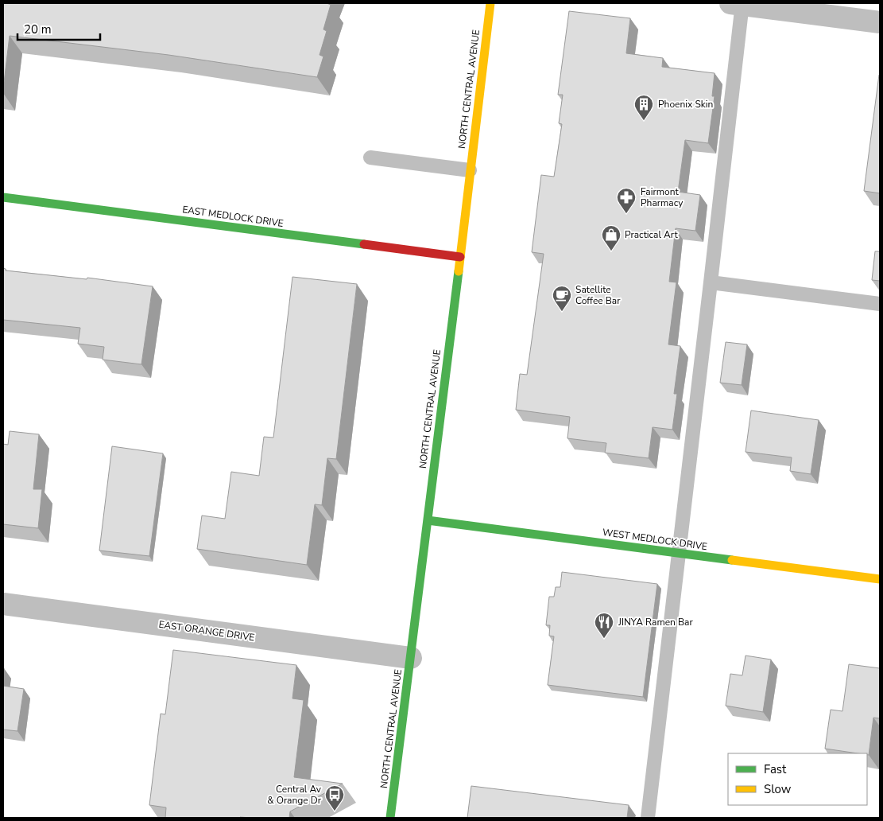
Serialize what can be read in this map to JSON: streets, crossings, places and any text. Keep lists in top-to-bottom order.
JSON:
{
  "streets": {
    "street": [
      "NORTH CENTRAL AVENUE",
      "EAST MEDLOCK DRIVE",
      "WEST MEDLOCK DRIVE",
      "EAST ORANGE DRIVE"
    ]
  },
  "crossings": [
    ["NORTH CENTRAL AVENUE", "EAST MEDLOCK DRIVE"],
    ["NORTH CENTRAL AVENUE", "WEST MEDLOCK DRIVE"],
    ["NORTH CENTRAL AVENUE", "EAST ORANGE DRIVE"]
  ],
  "places": {
    "building": ["Phoenix Skin"],
    "pharmacy": ["Fairmont Pharmacy"],
    "shop": ["Practical Art"],
    "cafe": ["Satellite Coffee Bar"],
    "restaurant": ["JINYA Ramen Bar"],
    "bus stop": ["Central Av & Orange Dr"]
  },
  "legend": ["Fast", "Slow"],
  "scale_bar": "20 m"
}
